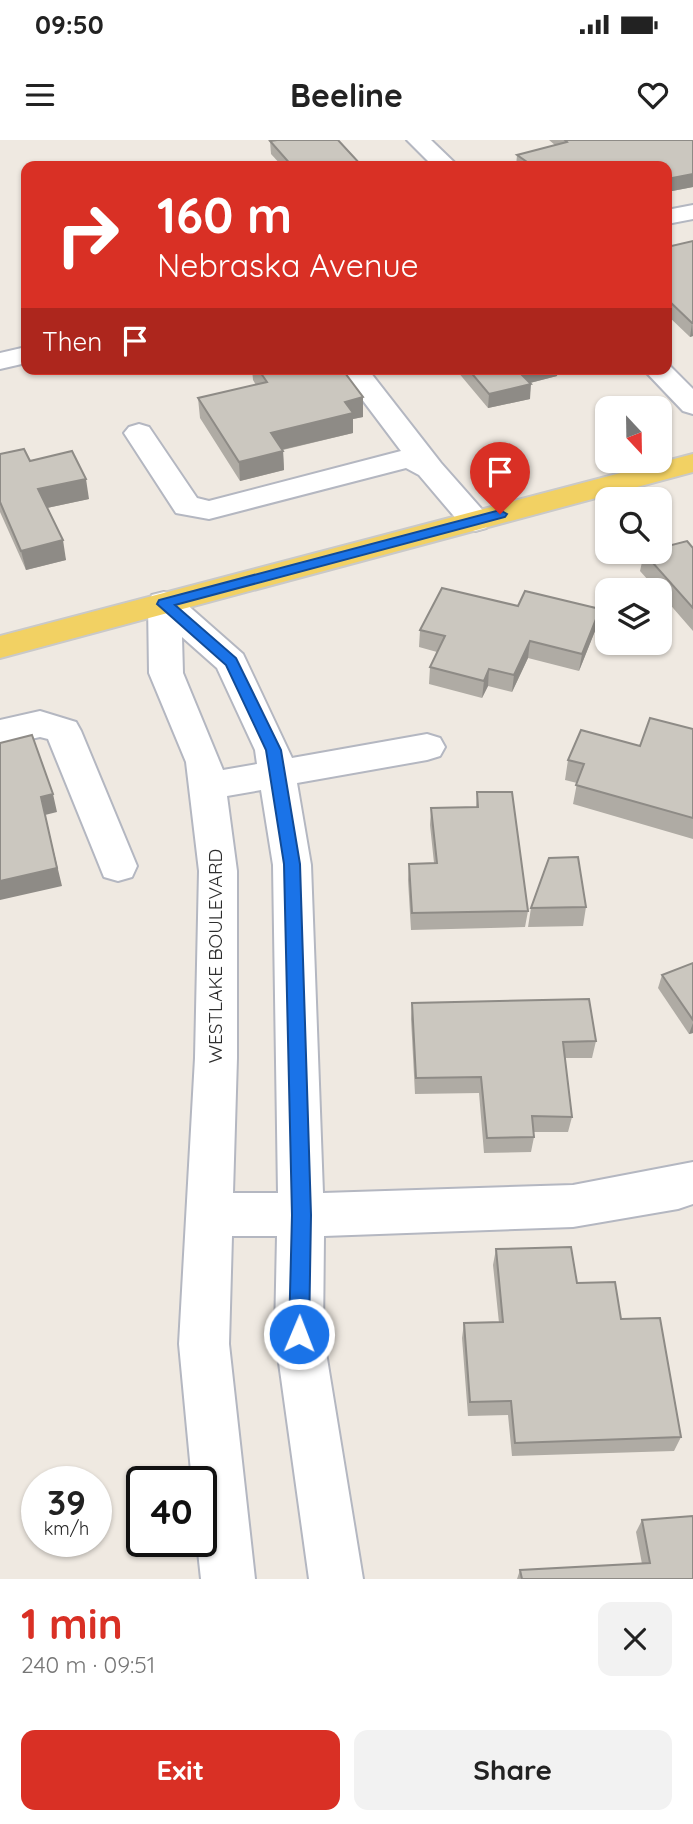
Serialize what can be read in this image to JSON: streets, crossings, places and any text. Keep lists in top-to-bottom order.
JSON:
{
  "streets": {
    "street": ["WESTLAKE BOULEVARD"]
  },
  "north": "bottom",
  "page": {
    "status": "09:50",
    "header": "Beeline",
    "turn": ["160 m", "Nebraska Avenue"],
    "then": "Then",
    "speed": "39 km/h",
    "limit": "40",
    "heading": ["1 min", "240 m · 09:51"],
    "buttons": ["Exit", "Share"]
  }
}
